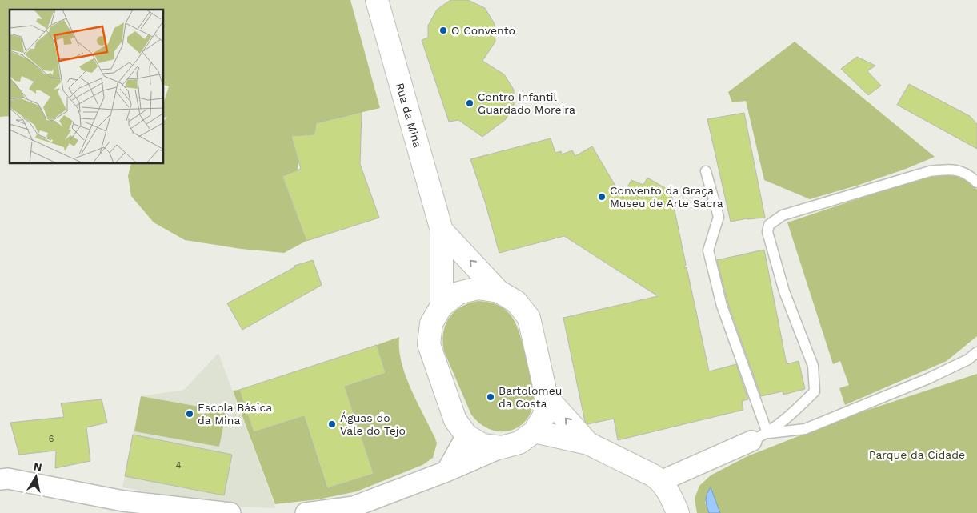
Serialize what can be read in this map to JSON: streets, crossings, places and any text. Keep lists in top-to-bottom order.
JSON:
{
  "streets": {
    "main road": ["Rua da Mina"]
  },
  "parks": ["Parque da Cidade"],
  "places": [
    "O Convento",
    "Centro Infantil Guardado Moreira",
    "Convento da Graça Museu de Arte Sacra",
    "Bartolomeu da Costa",
    "Escola Básica da Mina",
    "Águas do Vale do Tejo"
  ],
  "house_numbers": ["6", "4"],
  "north": "top"
}
